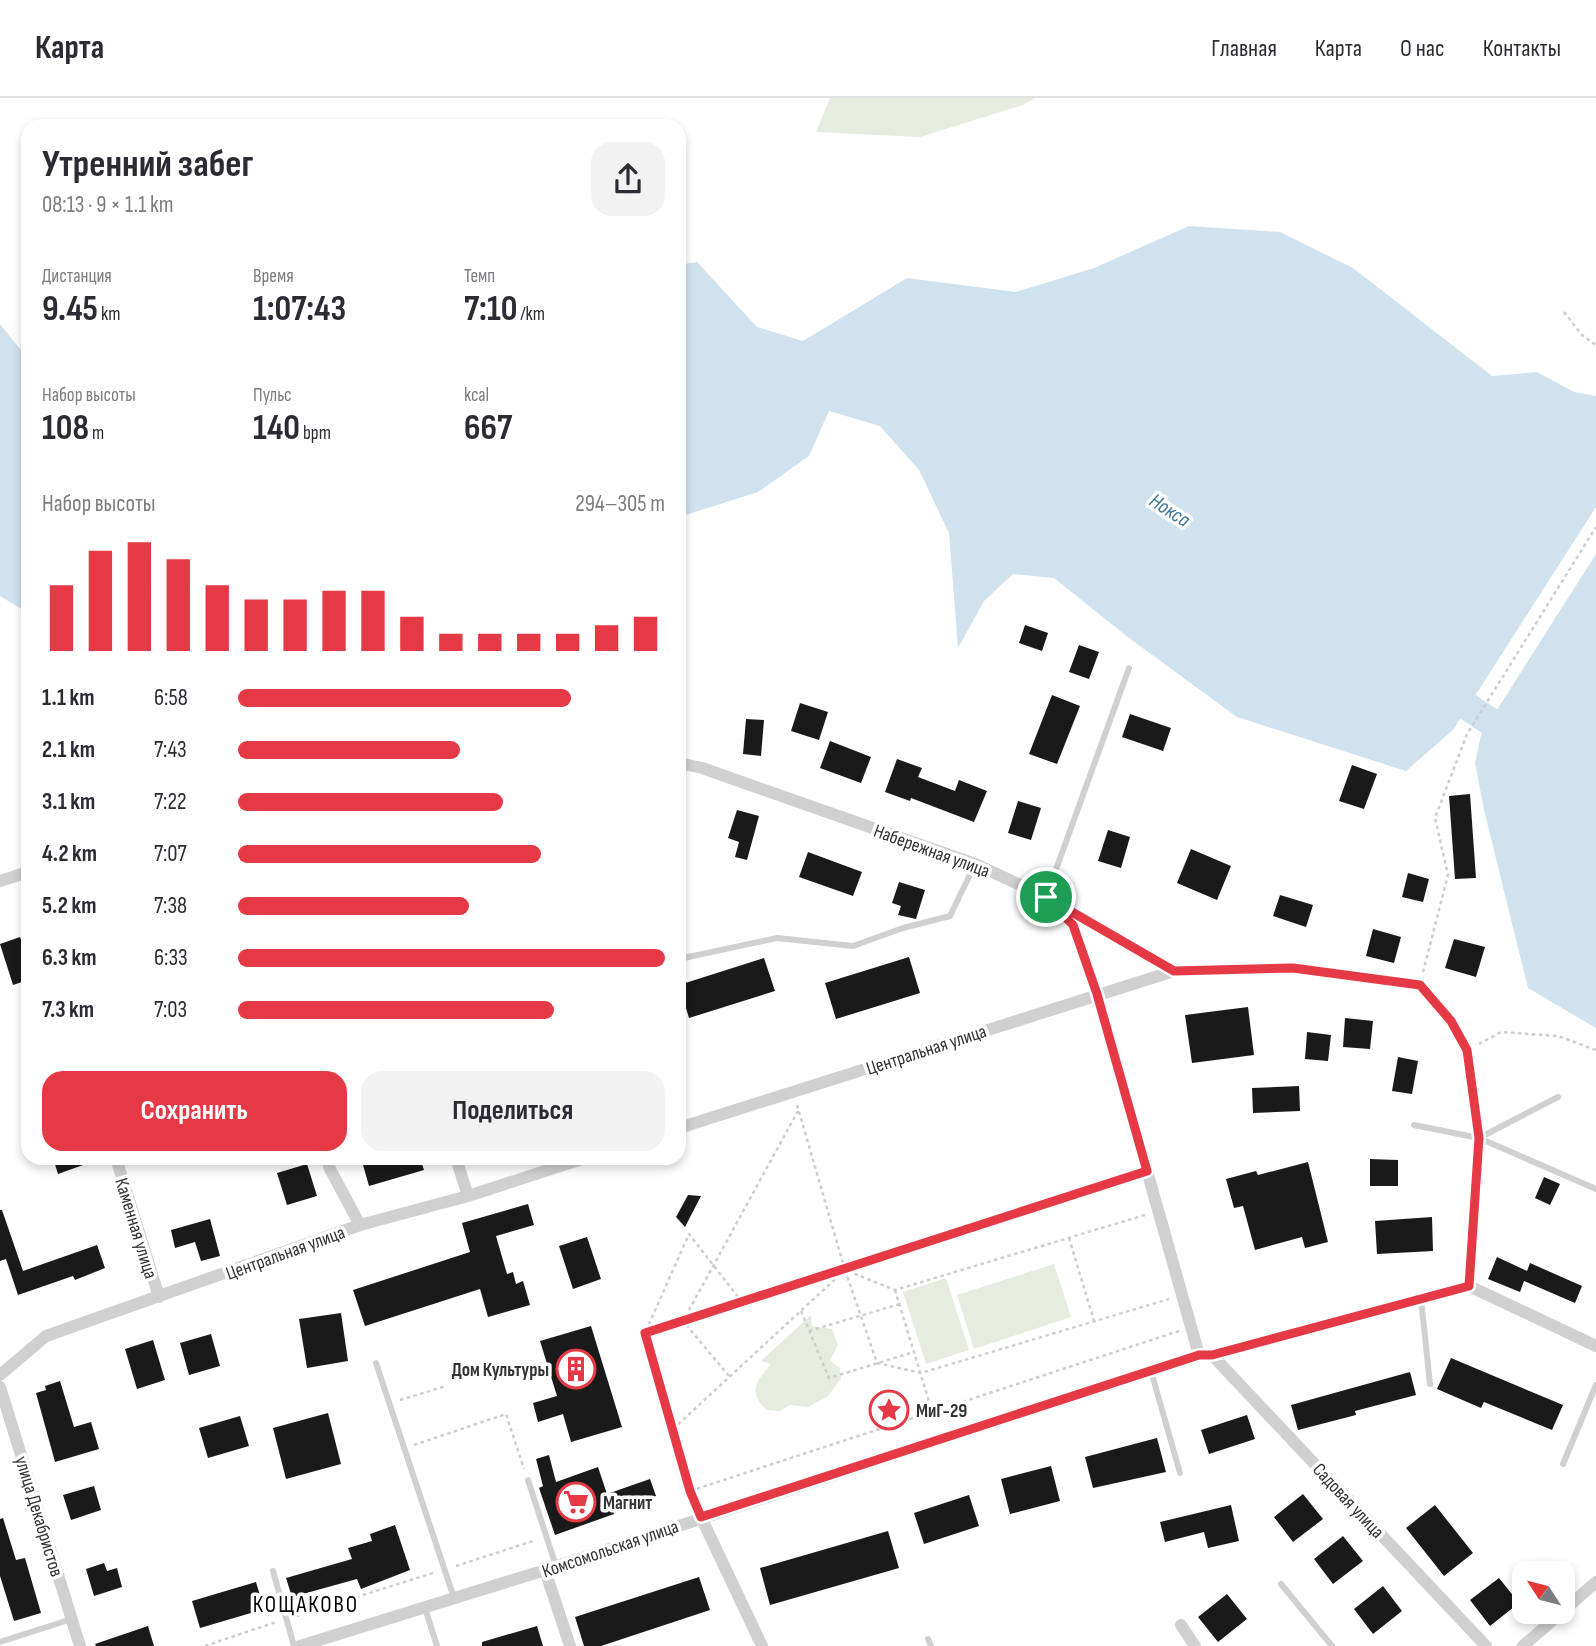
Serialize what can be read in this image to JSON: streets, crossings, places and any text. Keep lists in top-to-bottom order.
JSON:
{
  "streets": {
    "street": [
      "Набережная улица",
      "Центральная улица",
      "Каменная улица",
      "Садовая улица",
      "улица Декабристов",
      "Комсомольская улица"
    ]
  },
  "crossings": [
    ["Набережная улица", "Центральная улица"],
    ["Центральная улица", "Каменная улица"],
    ["Садовая улица", "Комсомольская улица"]
  ],
  "districts": ["КОЩАКОВО"],
  "water": ["Нокса"],
  "places": {
    "building": ["Дом Культуры"],
    "place": ["МиГ-29"],
    "supermarket": ["Магнит"]
  },
  "north": "top left",
  "page": {
    "header": "Карта",
    "nav": [
      "Главная",
      "Карта",
      "О нас",
      "Контакты"
    ],
    "heading": ["Утренний забег", "08:13 · 9 × 1.1 km"],
    "stats": [
      ["Дистанция", "9.45 km"],
      ["Время", "1:07:43"],
      ["Темп", "7:10 /km"],
      ["Набор высоты", "108 m"],
      ["Пульс", "140 bpm"],
      ["kcal", "667"]
    ],
    "chart": ["Набор высоты", "294–305 m"],
    "list": [
      {
        "name": "1.1 km",
        "note": "6:58"
      },
      {
        "name": "2.1 km",
        "note": "7:43"
      },
      {
        "name": "3.1 km",
        "note": "7:22"
      },
      {
        "name": "4.2 km",
        "note": "7:07"
      },
      {
        "name": "5.2 km",
        "note": "7:38"
      },
      {
        "name": "6.3 km",
        "note": "6:33"
      },
      {
        "name": "7.3 km",
        "note": "7:03"
      }
    ],
    "buttons": ["Сохранить", "Поделиться"]
  }
}
